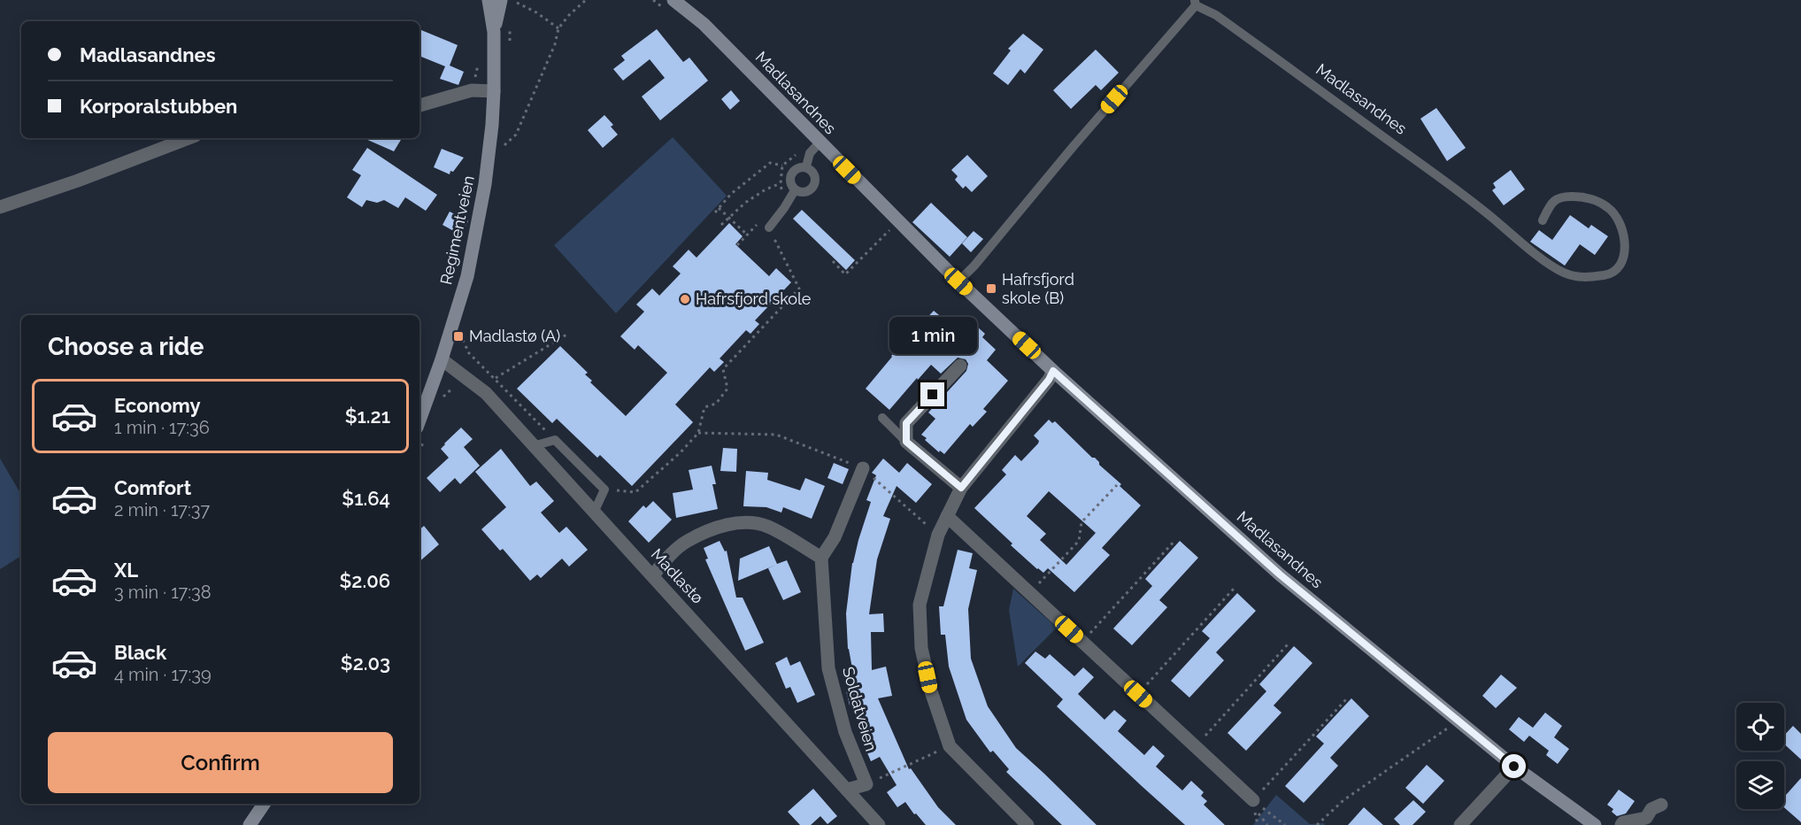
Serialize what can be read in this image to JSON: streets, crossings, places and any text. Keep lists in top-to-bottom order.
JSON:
{
  "streets": {
    "street": [
      "Madlasandnes",
      "Regimentveien",
      "Madlastø",
      "Soldatveien"
    ]
  },
  "crossings": [
    ["Regimentveien", "Madlastø"]
  ],
  "places": {
    "transit": ["Hafrsfjord skole (B)", "Madlastø (A)"],
    "other": ["Hafrsfjord skole"]
  },
  "page": {
    "banner": ["Madlasandnes", "Korporalstubben"],
    "heading": "Choose a ride",
    "bubble": "1 min",
    "list": [
      {
        "name": "Economy",
        "note": "1 min · 17:36",
        "value": "$1.21"
      },
      {
        "name": "Comfort",
        "note": "2 min · 17:37",
        "value": "$1.64"
      },
      {
        "name": "XL",
        "note": "3 min · 17:38",
        "value": "$2.06"
      },
      {
        "name": "Black",
        "note": "4 min · 17:39",
        "value": "$2.03"
      }
    ],
    "buttons": "Confirm"
  }
}
